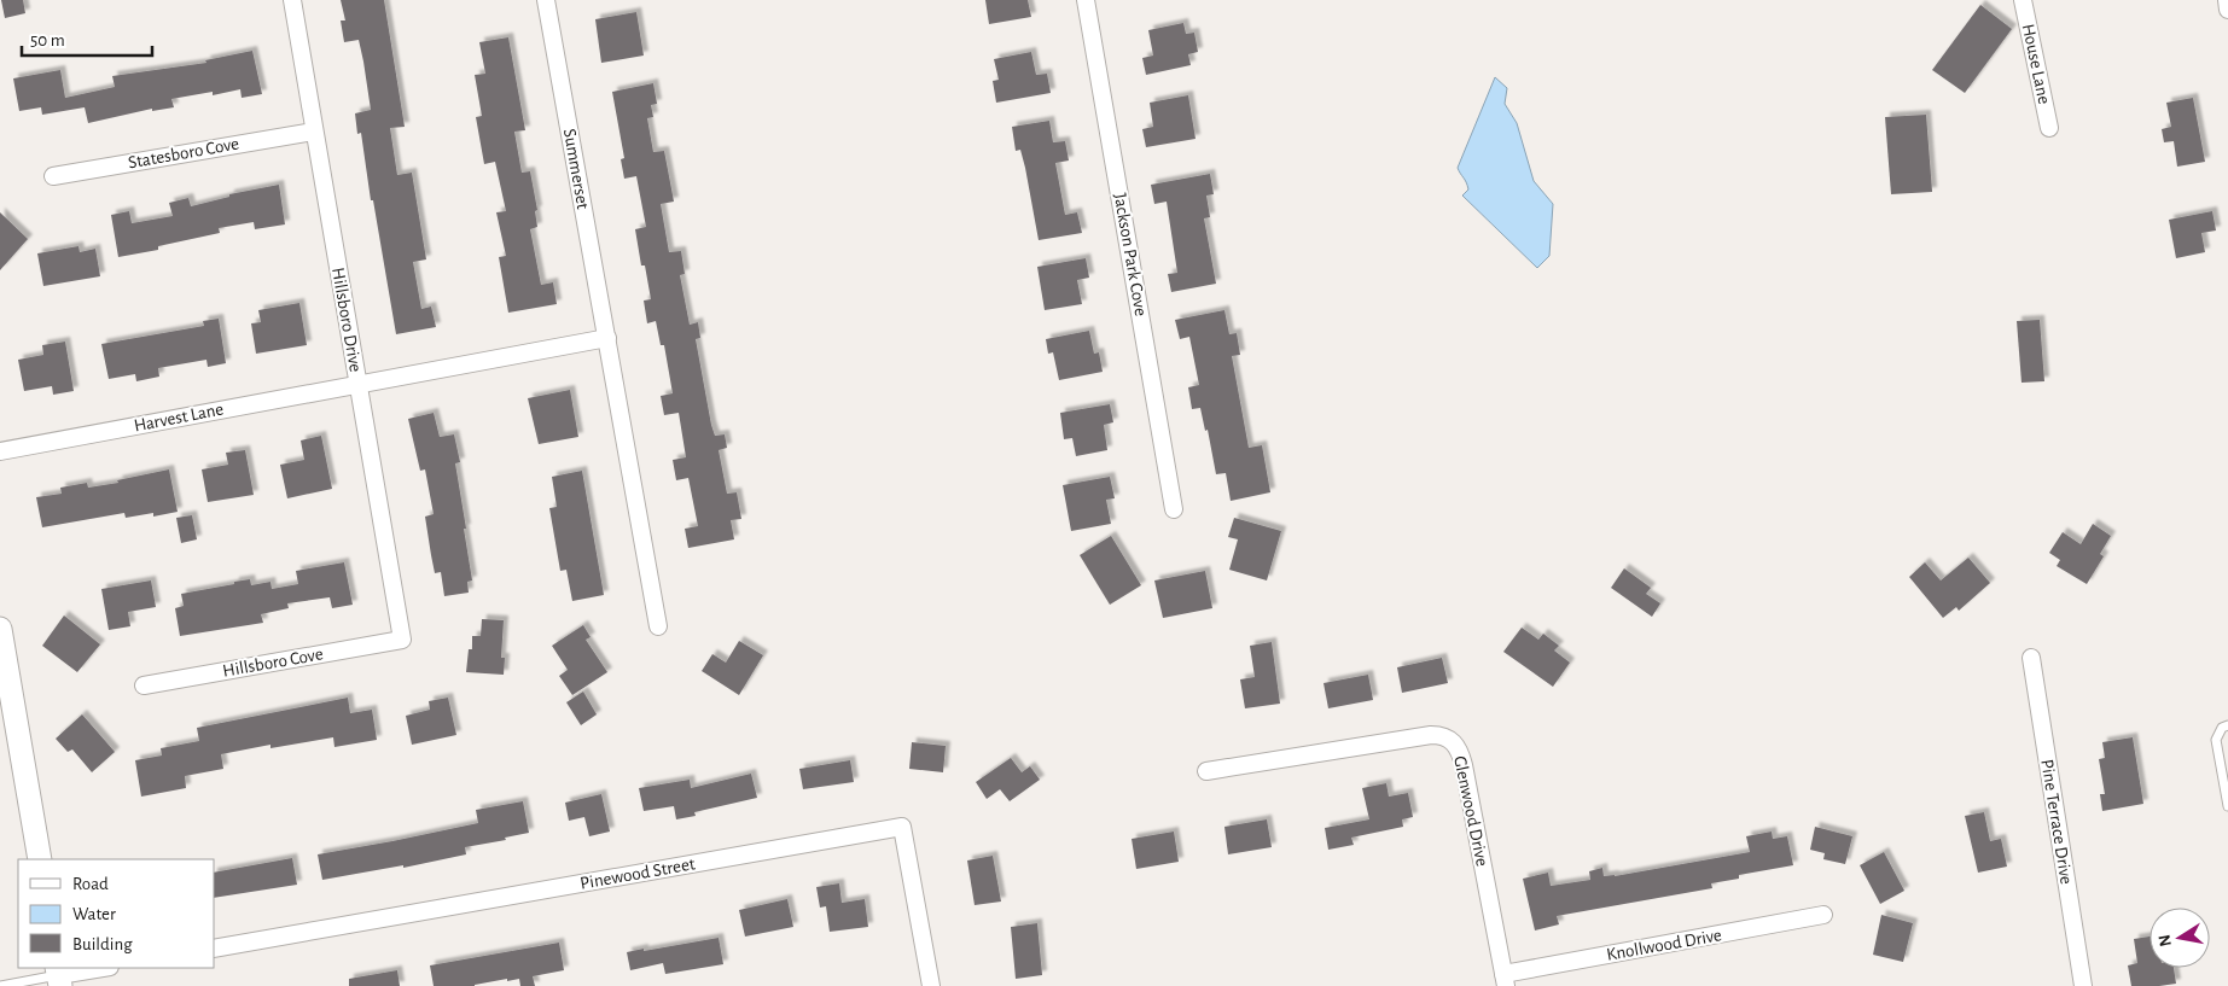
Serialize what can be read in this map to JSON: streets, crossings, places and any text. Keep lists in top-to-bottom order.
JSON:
{
  "streets": {
    "street": [
      "House Lane",
      "Statesboro Cove",
      "Summerset",
      "Jackson Park Cove",
      "Hillsboro Drive",
      "Harvest Lane",
      "Hillsboro Cove",
      "Glenwood Drive",
      "Pine Terrace Drive",
      "Pinewood Street",
      "Knollwood Drive"
    ]
  },
  "crossings": [
    ["Statesboro Cove", "Hillsboro Drive"],
    ["Hillsboro Drive", "Harvest Lane"],
    ["Hillsboro Drive", "Hillsboro Cove"],
    ["Glenwood Drive", "Knollwood Drive"]
  ],
  "legend": ["Road", "Water", "Building"],
  "scale_bar": "50 m",
  "north": "left"
}
